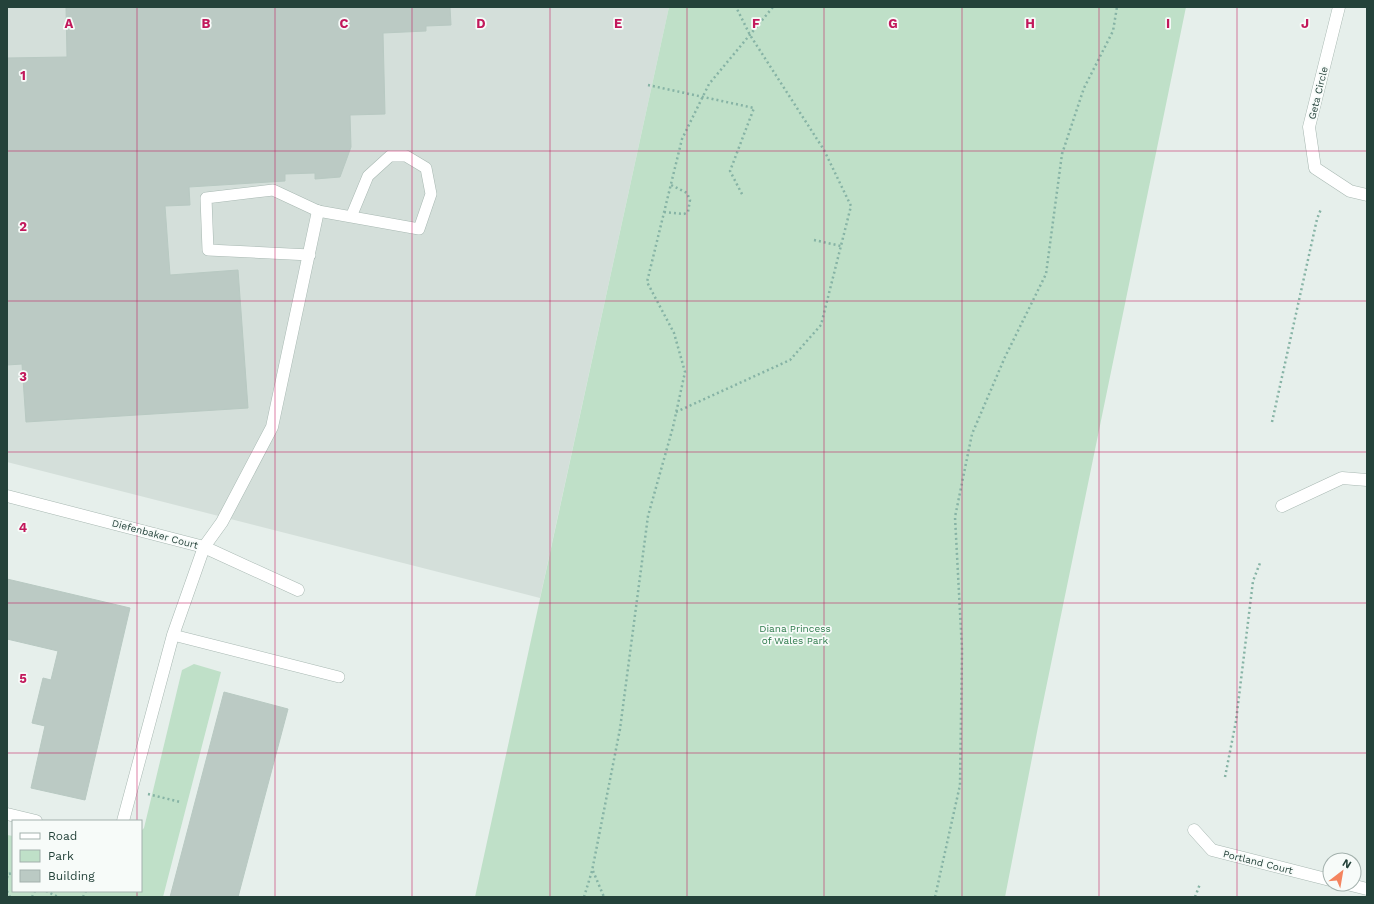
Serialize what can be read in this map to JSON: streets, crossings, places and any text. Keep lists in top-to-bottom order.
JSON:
{
  "streets": {
    "street": ["Geta Circle", "Diefenbaker Court", "Portland Court"]
  },
  "parks": ["Diana Princess of Wales Park"],
  "legend": ["Road", "Park", "Building"],
  "north": "top right",
  "grid": {
    "columns": [
      "A",
      "B",
      "C",
      "D",
      "E",
      "F",
      "G",
      "H",
      "I",
      "J"
    ],
    "rows": [
      "1",
      "2",
      "3",
      "4",
      "5"
    ]
  }
}
